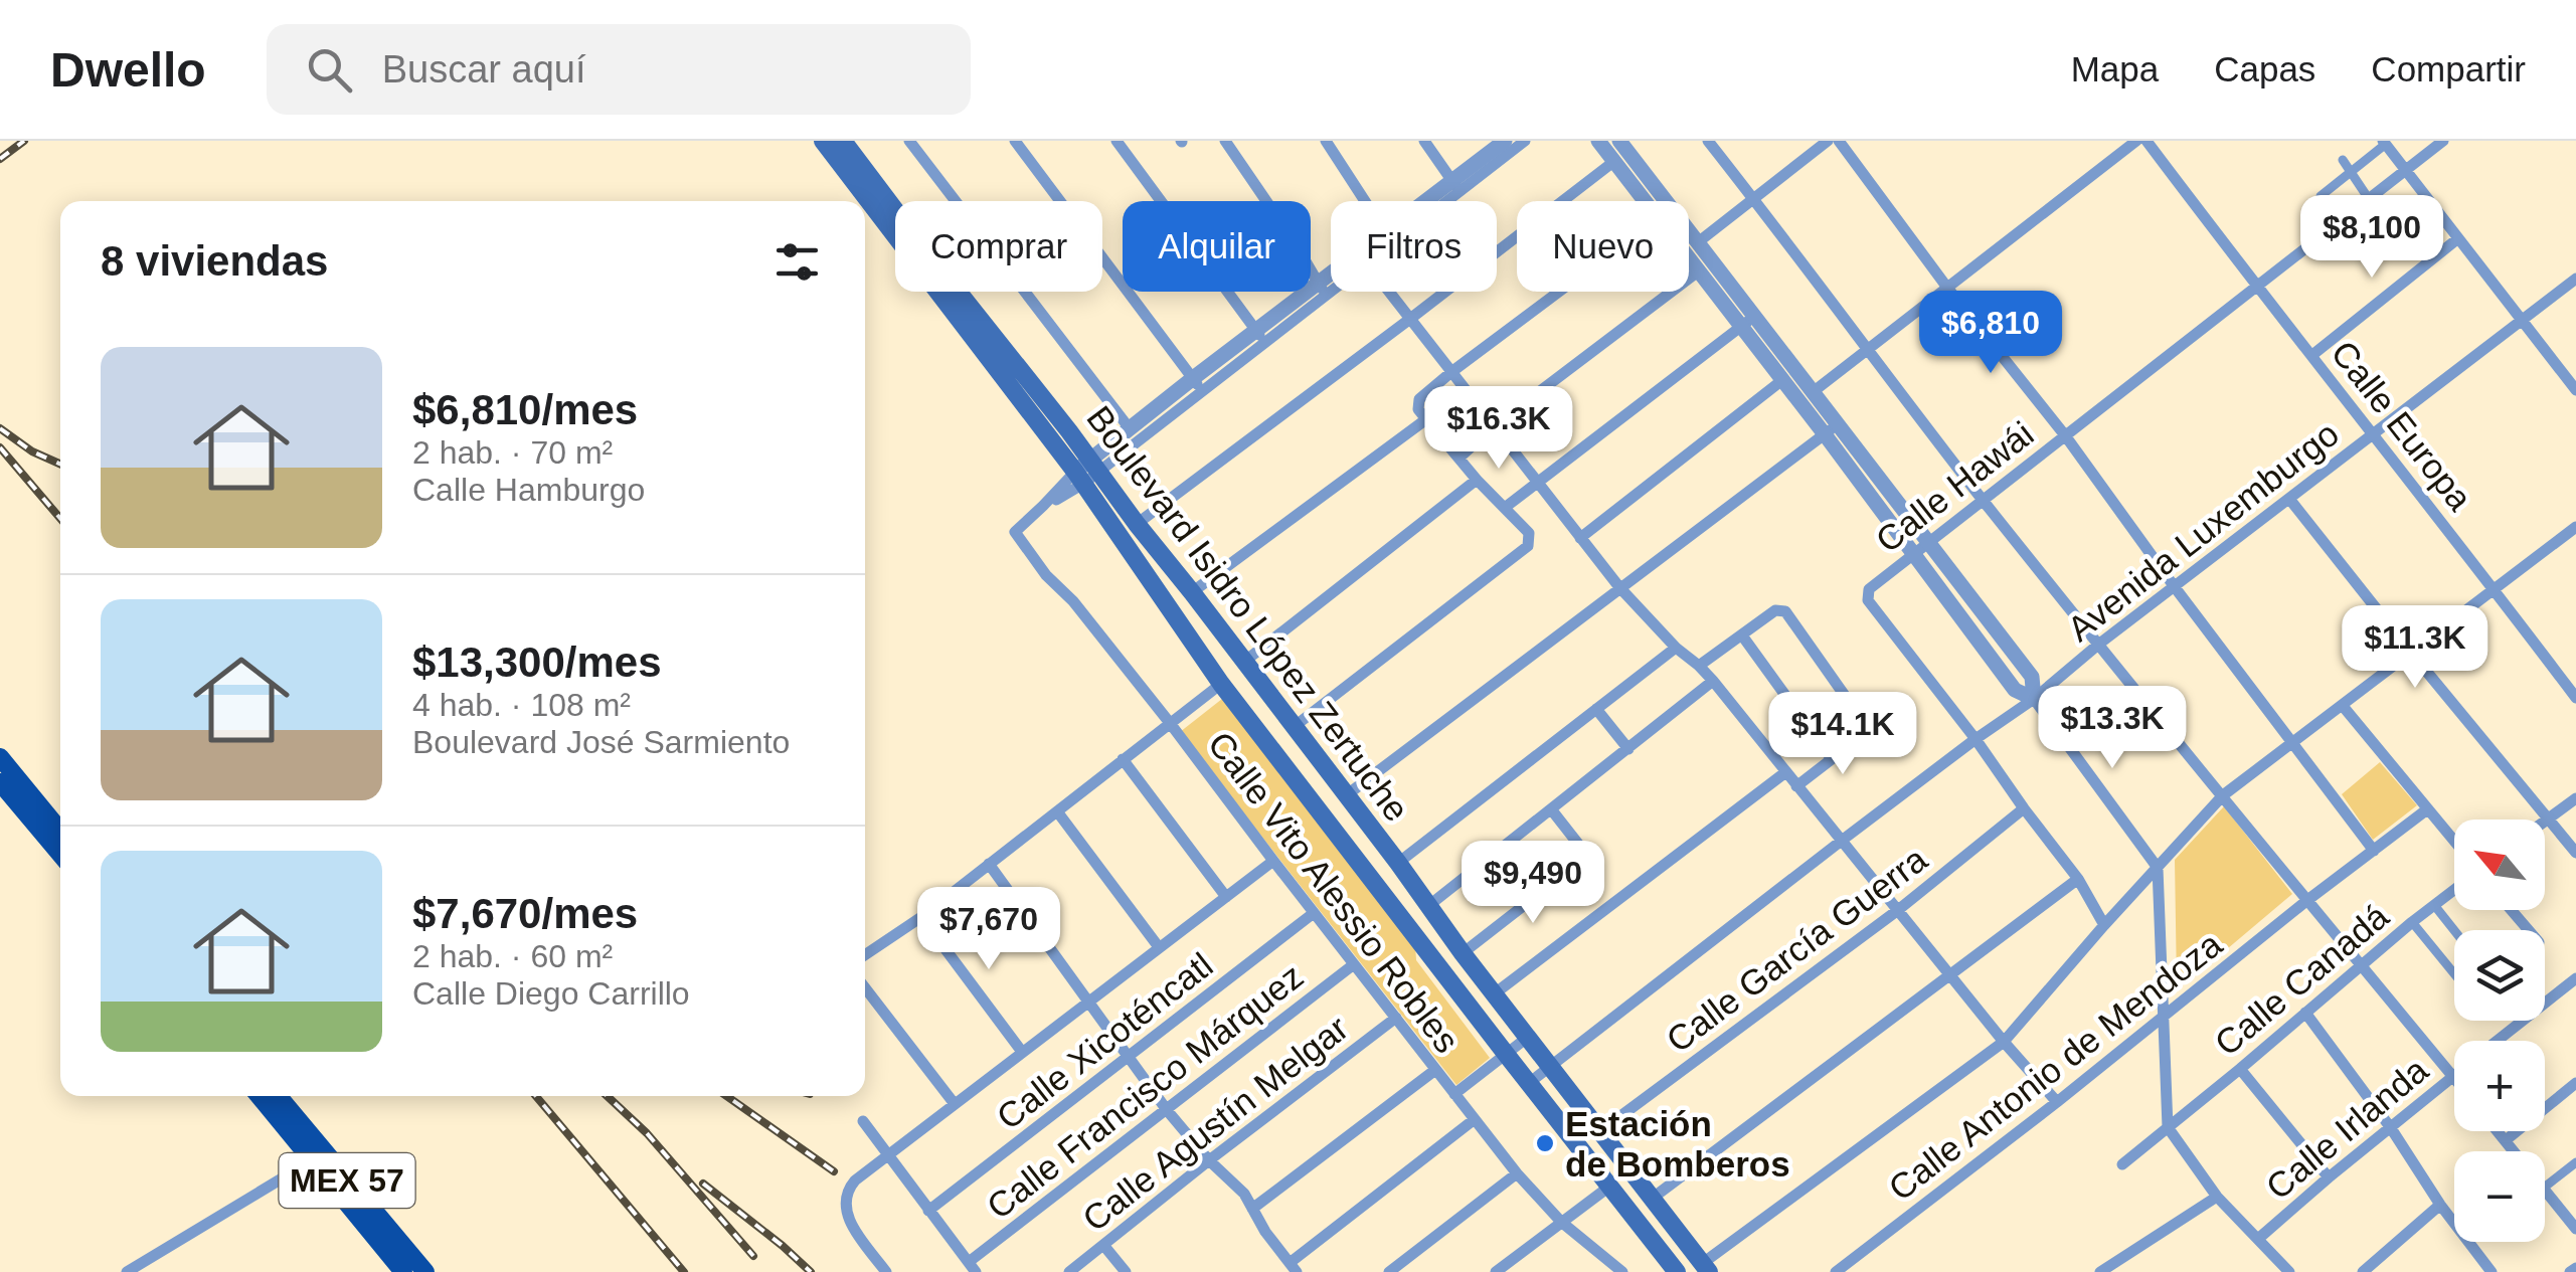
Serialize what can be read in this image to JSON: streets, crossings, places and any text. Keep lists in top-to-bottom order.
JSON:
{
  "streets": {
    "main road": ["Boulevard Isidro López Zertuche", "MEX 57"],
    "street": [
      "Calle Europa",
      "Calle Hawái",
      "Avenida Luxemburgo",
      "Calle Vito Alessio Robles",
      "Calle García Guerra",
      "Calle Canadá",
      "Calle Xicoténcatl",
      "Calle Antonio de Mendoza",
      "Calle Francisco Márquez",
      "Calle Agustín Melgar",
      "Calle Irlanda"
    ]
  },
  "crossings": [
    ["Calle Europa", "Calle Hawái"],
    ["Calle Europa", "Avenida Luxemburgo"],
    ["Calle Hawái", "Avenida Luxemburgo"],
    ["Avenida Luxemburgo", "Boulevard Isidro López Zertuche"],
    ["Boulevard Isidro López Zertuche", "Calle Vito Alessio Robles"],
    ["Boulevard Isidro López Zertuche", "Calle García Guerra"],
    ["Calle Vito Alessio Robles", "Calle Xicoténcatl"],
    ["Calle Vito Alessio Robles", "Calle Francisco Márquez"],
    ["Calle Vito Alessio Robles", "Calle Agustín Melgar"]
  ],
  "places": ["Estación de Bomberos"],
  "north": "top left",
  "page": {
    "header": "Dwello",
    "search": "Buscar aquí",
    "nav": ["Mapa", "Capas", "Compartir"],
    "price": [
      "$8,100",
      "$6,810",
      "$16.3K",
      "$11.3K",
      "$13.3K",
      "$14.1K",
      "$9,490",
      "$7,670"
    ],
    "chip": [
      "Comprar",
      "Alquilar",
      "Filtros",
      "Nuevo"
    ],
    "heading": "8 viviendas",
    "list": [
      {
        "name": "$6,810/mes",
        "note": "2 hab. · 70 m² · Calle Hamburgo"
      },
      {
        "name": "$13,300/mes",
        "note": "4 hab. · 108 m² · Boulevard José Sarmiento"
      },
      {
        "name": "$7,670/mes",
        "note": "2 hab. · 60 m² · Calle Diego Carrillo"
      }
    ],
    "map_buttons": ["+", "−"]
  }
}
